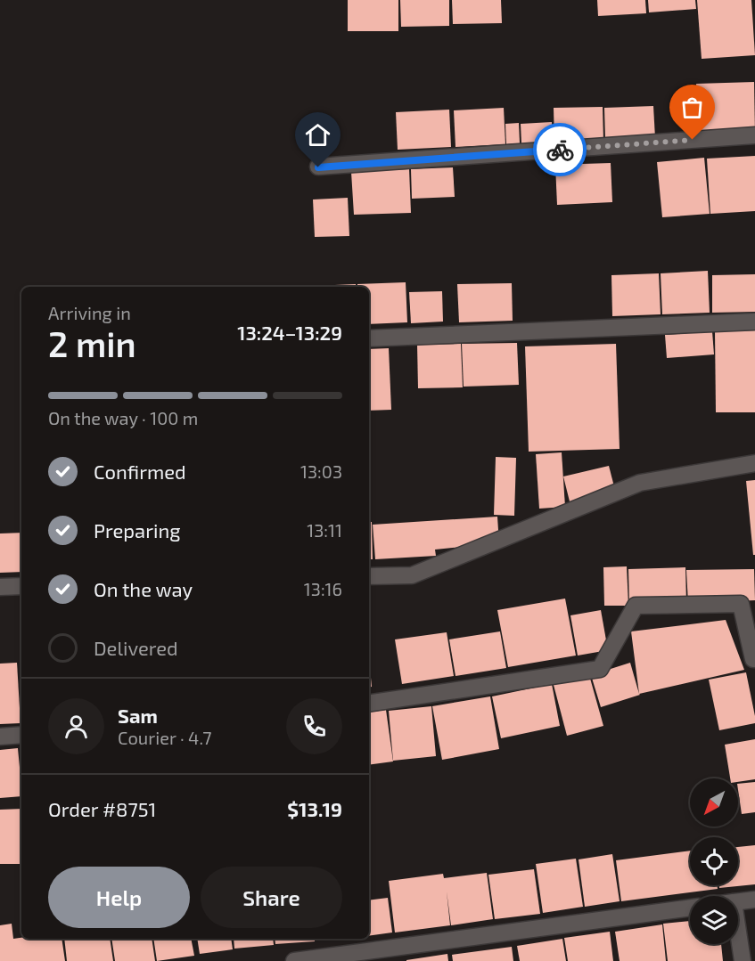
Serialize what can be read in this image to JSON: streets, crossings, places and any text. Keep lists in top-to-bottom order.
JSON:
{
  "north": "bottom left",
  "page": {
    "heading": ["2 min", "Arriving in", "13:24–13:29"],
    "panel": [
      "Sam",
      "Courier · 4.7",
      "Order #8751",
      "$13.19"
    ],
    "bar": "On the way · 100 m",
    "list": [
      ["Confirmed", "13:03"],
      ["Preparing", "13:11"],
      ["On the way", "13:16"],
      "Delivered"
    ],
    "buttons": ["Help", "Share"]
  }
}
